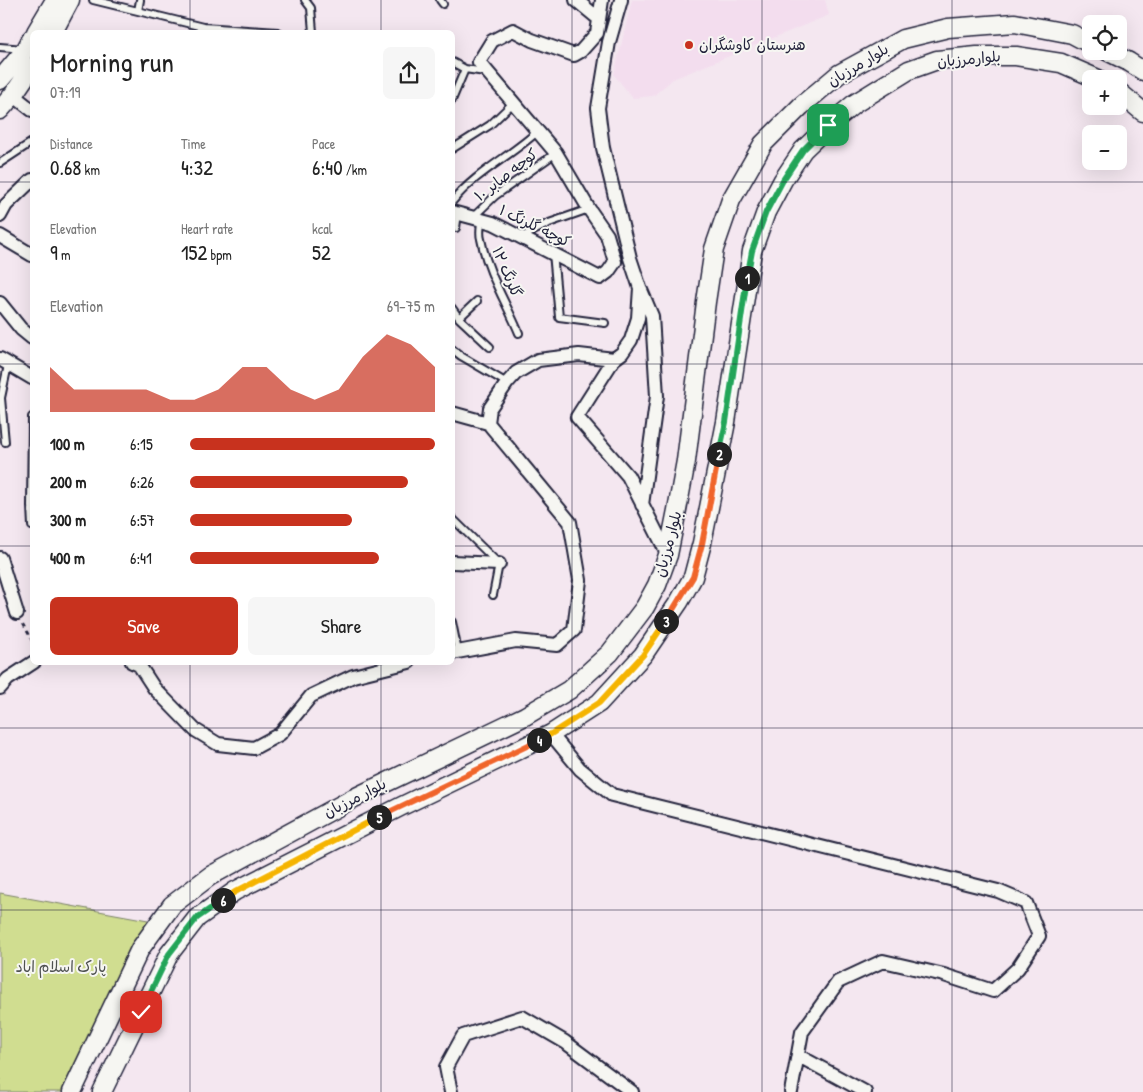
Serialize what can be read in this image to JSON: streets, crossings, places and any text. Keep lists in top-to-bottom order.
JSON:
{
  "streets": {
    "main road": ["بلوارمرزبان", "بلوار مرزبان"],
    "street": ["کوچه گلرنگ ۱"],
    "lane": ["کوچه صابر ۱۰", "گلرنگ ۱۲"]
  },
  "crossings": [
    ["کوچه صابر ۱۰", "کوچه گلرنگ ۱"],
    ["کوچه صابر ۱۰", "گلرنگ ۱۲"],
    ["کوچه گلرنگ ۱", "گلرنگ ۱۲"]
  ],
  "parks": ["پارک اسلام اباد"],
  "places": ["هنرستان کاوشگران"],
  "page": {
    "map_buttons": ["+", "−"],
    "heading": ["Morning run", "07:19"],
    "stats": [
      ["Distance", "0.68 km"],
      ["Time", "4:32"],
      ["Pace", "6:40 /km"],
      ["Elevation", "9 m"],
      ["Heart rate", "152 bpm"],
      ["kcal", "52"]
    ],
    "pins": [
      "1",
      "2",
      "3",
      "4",
      "5",
      "6"
    ],
    "chart": ["Elevation", "69–75 m"],
    "list": [
      {
        "name": "100 m",
        "note": "6:15"
      },
      {
        "name": "200 m",
        "note": "6:26"
      },
      {
        "name": "300 m",
        "note": "6:57"
      },
      {
        "name": "400 m",
        "note": "6:41"
      }
    ],
    "buttons": ["Save", "Share"]
  }
}
